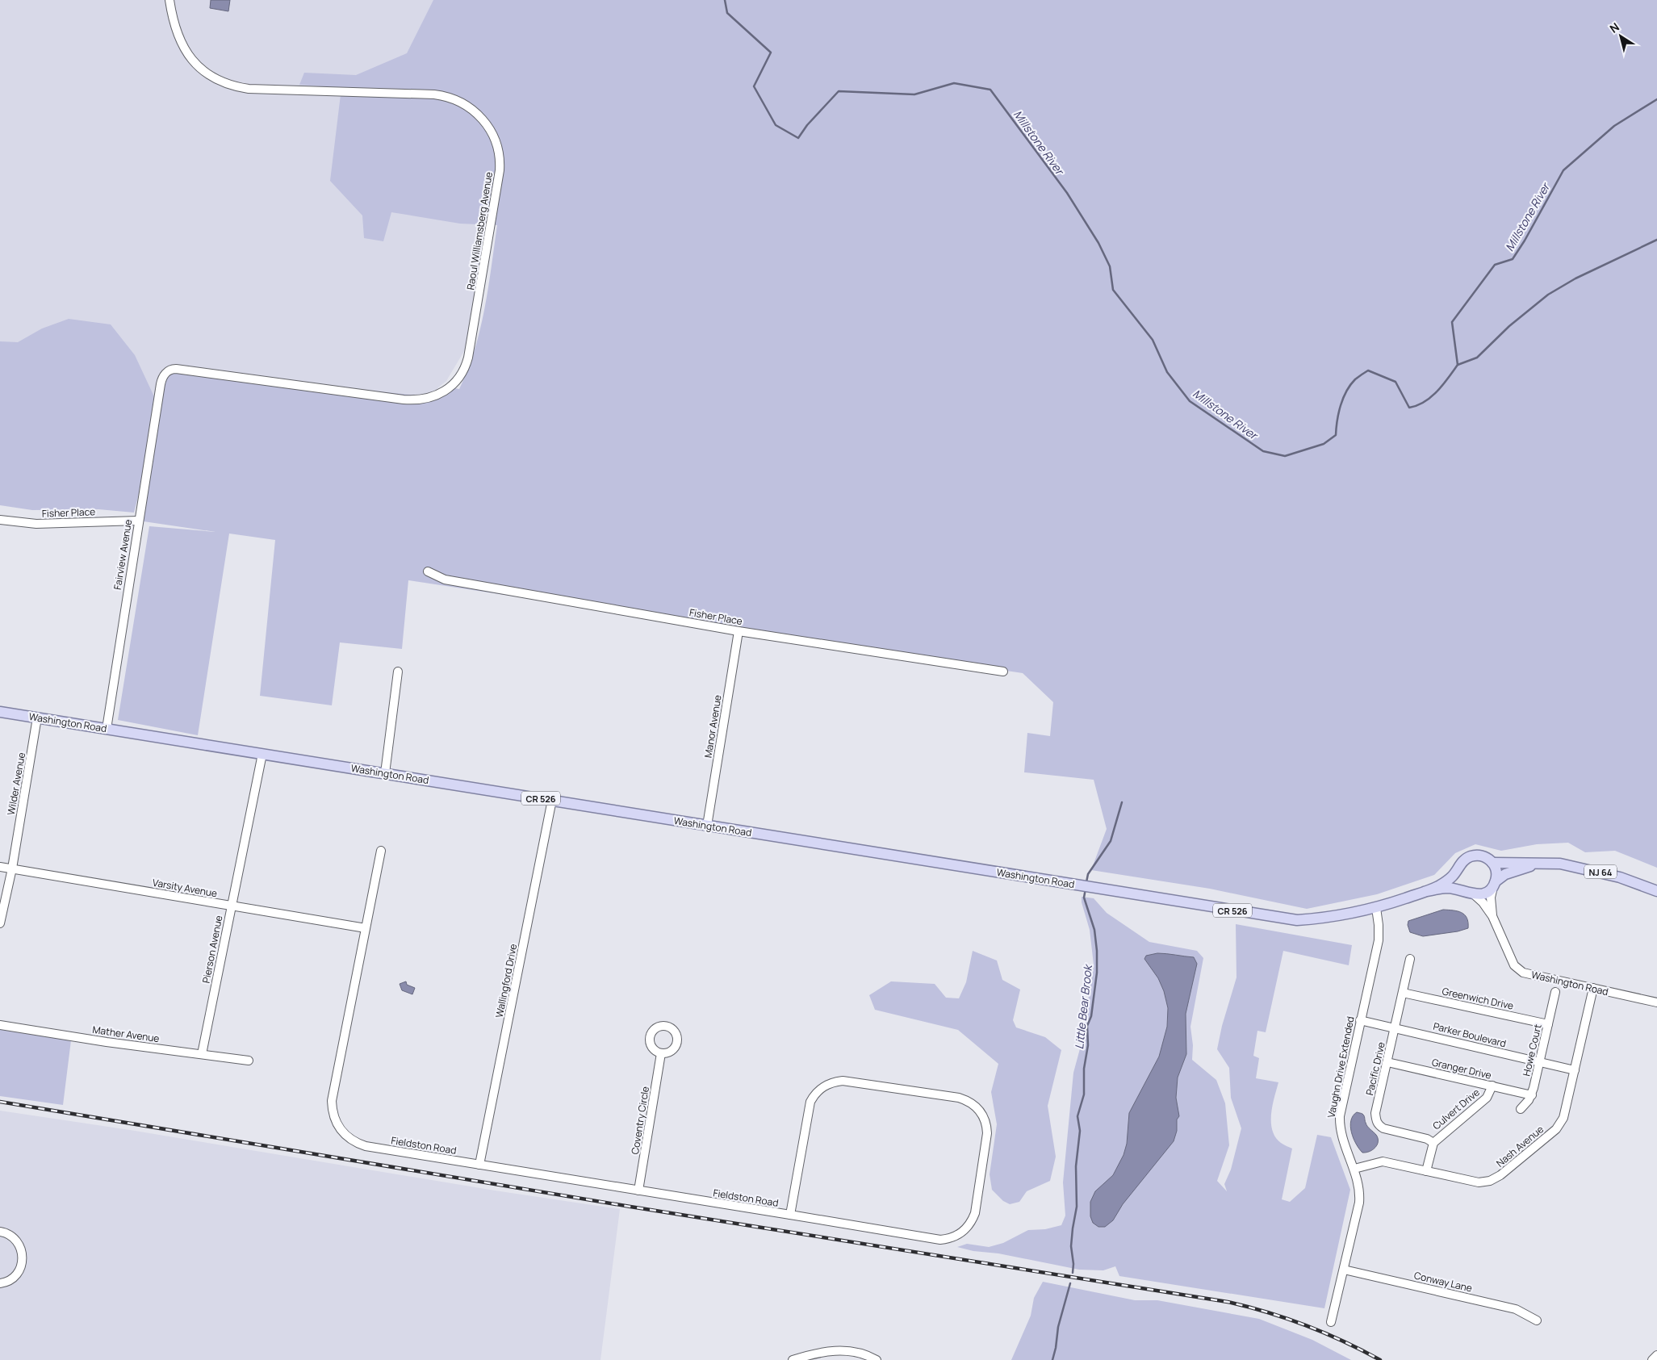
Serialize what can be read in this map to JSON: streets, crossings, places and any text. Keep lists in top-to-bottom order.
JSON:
{
  "streets": {
    "main road": ["Washington Road", "CR 526", "NJ 64"],
    "street": [
      "Raoul Williamsberg Avenue",
      "Fisher Place",
      "Fairview Avenue",
      "Manor Avenue",
      "Wilder Avenue",
      "Varsity Avenue",
      "Pierson Avenue",
      "Wallingford Drive",
      "Greenwich Drive",
      "Mather Avenue",
      "Parker Boulevard",
      "Howe Court",
      "Vaughn Drive Extended",
      "Pacific Drive",
      "Granger Drive",
      "Culvert Drive",
      "Coventry Circle",
      "Fieldston Road",
      "Nash Avenue",
      "Conway Lane"
    ]
  },
  "crossings": [
    ["Raoul Williamsberg Avenue", "Fairview Avenue"],
    ["Fisher Place", "Fairview Avenue"],
    ["Fisher Place", "Manor Avenue"],
    ["Fairview Avenue", "Washington Road"],
    ["Washington Road", "Manor Avenue"],
    ["Washington Road", "Wilder Avenue"],
    ["Washington Road", "NJ 64"],
    ["Washington Road", "Pierson Avenue"],
    ["Washington Road", "Wallingford Drive"],
    ["Washington Road", "Vaughn Drive Extended"],
    ["Washington Road", "Nash Avenue"],
    ["Wilder Avenue", "Varsity Avenue"],
    ["Varsity Avenue", "Pierson Avenue"],
    ["Varsity Avenue", "Fieldston Road"],
    ["Pierson Avenue", "Mather Avenue"],
    ["Wallingford Drive", "Fieldston Road"],
    ["Greenwich Drive", "Howe Court"],
    ["Greenwich Drive", "Pacific Drive"],
    ["Parker Boulevard", "Howe Court"],
    ["Parker Boulevard", "Vaughn Drive Extended"],
    ["Parker Boulevard", "Pacific Drive"],
    ["Parker Boulevard", "Nash Avenue"],
    ["Howe Court", "Granger Drive"],
    ["Vaughn Drive Extended", "Nash Avenue"],
    ["Vaughn Drive Extended", "Conway Lane"],
    ["Pacific Drive", "Granger Drive"],
    ["Pacific Drive", "Culvert Drive"],
    ["Granger Drive", "Culvert Drive"],
    ["Culvert Drive", "Nash Avenue"],
    ["Coventry Circle", "Fieldston Road"]
  ],
  "water": ["Millstone River", "Little Bear Brook"],
  "north": "top left"
}
